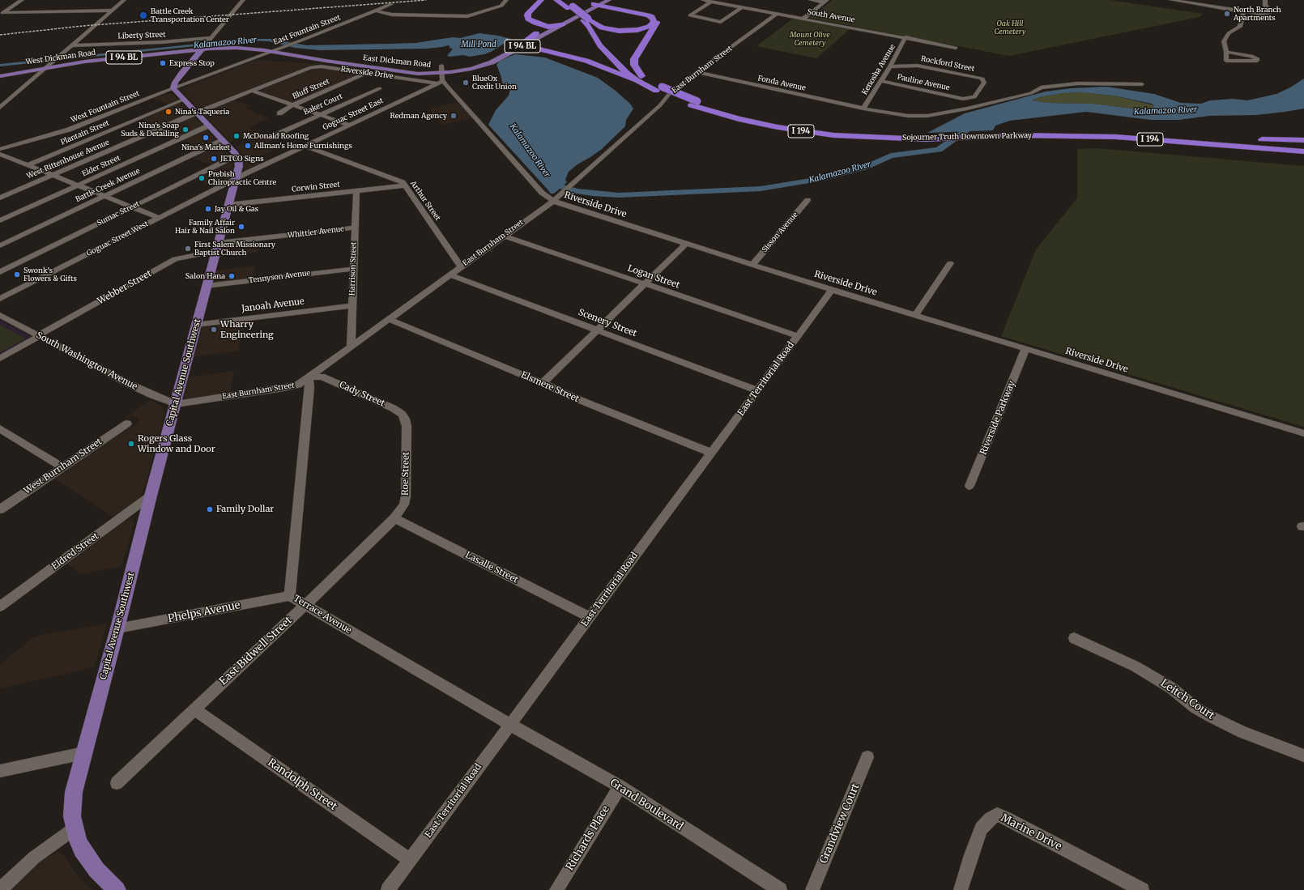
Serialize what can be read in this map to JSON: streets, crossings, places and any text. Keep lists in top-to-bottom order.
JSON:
{
  "streets": {
    "highway": ["I 194", "Sojourner Truth Downtown Parkway"],
    "main road": [
      "I 94 BL",
      "West Dickman Road",
      "East Dickman Road",
      "Capital Avenue Southwest"
    ],
    "street": [
      "South Avenue",
      "East Fountain Street",
      "Liberty Street",
      "Rockford Street",
      "East Burnham Street",
      "Kenosha Avenue",
      "Riverside Drive",
      "Pauline Avenue",
      "Fonda Avenue",
      "Bluff Street",
      "Baker Court",
      "West Fountain Street",
      "Goguac Street East",
      "Plantain Street",
      "West Rittenhouse Avenue",
      "Elder Street",
      "Battle Creek Avenue",
      "Corwin Street",
      "Arthur Street",
      "Sumac Street",
      "Whittier Avenue",
      "Sisson Avenue",
      "Goguac Street West",
      "Harrison Street",
      "Tennyson Avenue",
      "Logan Street",
      "Webber Street",
      "Janoah Avenue",
      "Scenery Street",
      "South Washington Avenue",
      "East Territorial Road",
      "Elsmere Street",
      "Cady Street",
      "Riverside Parkway",
      "West Burnham Street",
      "Roe Street",
      "Eldred Street",
      "Lasalle Street",
      "Phelps Avenue",
      "Terrace Avenue",
      "East Bidwell Street",
      "Leitch Court",
      "Randolph Street",
      "Grand Boulevard",
      "Grandview Court",
      "Marine Drive",
      "Richards Place"
    ]
  },
  "crossings": [
    ["South Avenue", "East Burnham Street"],
    ["South Avenue", "Kenosha Avenue"],
    ["East Fountain Street", "East Dickman Road"],
    ["East Fountain Street", "West Fountain Street"],
    ["Liberty Street", "West Dickman Road"],
    ["Liberty Street", "East Dickman Road"],
    ["West Dickman Road", "East Dickman Road"],
    ["East Dickman Road", "Riverside Drive"],
    ["East Dickman Road", "Goguac Street East"],
    ["Rockford Street", "Kenosha Avenue"],
    ["Rockford Street", "Pauline Avenue"],
    ["East Burnham Street", "Riverside Drive"],
    ["East Burnham Street", "Fonda Avenue"],
    ["East Burnham Street", "Arthur Street"],
    ["East Burnham Street", "Harrison Street"],
    ["East Burnham Street", "Logan Street"],
    ["East Burnham Street", "Scenery Street"],
    ["East Burnham Street", "South Washington Avenue"],
    ["East Burnham Street", "Capital Avenue Southwest"],
    ["East Burnham Street", "Elsmere Street"],
    ["East Burnham Street", "Cady Street"],
    ["East Burnham Street", "Terrace Avenue"],
    ["Kenosha Avenue", "Pauline Avenue"],
    ["Kenosha Avenue", "Fonda Avenue"],
    ["Riverside Drive", "Bluff Street"],
    ["Riverside Drive", "Goguac Street East"],
    ["Riverside Drive", "West Rittenhouse Avenue"],
    ["Riverside Drive", "Sisson Avenue"],
    ["Riverside Drive", "East Territorial Road"],
    ["Riverside Drive", "Riverside Parkway"],
    ["Goguac Street East", "Arthur Street"],
    ["Goguac Street East", "Goguac Street West"],
    ["Goguac Street East", "Capital Avenue Southwest"],
    ["Corwin Street", "Arthur Street"],
    ["Corwin Street", "Harrison Street"],
    ["Corwin Street", "Capital Avenue Southwest"],
    ["Sumac Street", "Capital Avenue Southwest"],
    ["Whittier Avenue", "Harrison Street"],
    ["Whittier Avenue", "Webber Street"],
    ["Whittier Avenue", "Capital Avenue Southwest"],
    ["Goguac Street West", "Capital Avenue Southwest"],
    ["Harrison Street", "Tennyson Avenue"],
    ["Harrison Street", "Janoah Avenue"],
    ["Tennyson Avenue", "Capital Avenue Southwest"],
    ["Logan Street", "East Territorial Road"],
    ["Webber Street", "South Washington Avenue"],
    ["Webber Street", "Capital Avenue Southwest"],
    ["Janoah Avenue", "Capital Avenue Southwest"],
    ["Scenery Street", "East Territorial Road"],
    ["South Washington Avenue", "Capital Avenue Southwest"],
    ["Capital Avenue Southwest", "Eldred Street"],
    ["Capital Avenue Southwest", "Phelps Avenue"],
    ["East Territorial Road", "Elsmere Street"],
    ["East Territorial Road", "Lasalle Street"],
    ["East Territorial Road", "Terrace Avenue"],
    ["East Territorial Road", "Randolph Street"],
    ["East Territorial Road", "Grand Boulevard"],
    ["Cady Street", "Roe Street"],
    ["Cady Street", "Terrace Avenue"],
    ["Roe Street", "Lasalle Street"],
    ["Roe Street", "East Bidwell Street"],
    ["Lasalle Street", "East Bidwell Street"],
    ["Phelps Avenue", "Terrace Avenue"],
    ["Terrace Avenue", "East Bidwell Street"],
    ["Terrace Avenue", "Grand Boulevard"],
    ["East Bidwell Street", "Randolph Street"],
    ["Grand Boulevard", "Richards Place"]
  ],
  "water": ["Kalamazoo River", "Mill Pond"],
  "parks": ["Oak Hill Cemetery", "Mount Olive Cemetery"],
  "places": [
    "North Branch Apartments",
    "Battle Creek Transportation Center",
    "Express Stop",
    "BlueOx Credit Union",
    "Nina's Taqueria",
    "Redman Agency",
    "Nina's Soap Suds & Detailing",
    "McDonald Roofing",
    "Nina's Market",
    "Allman's Home Furnishings",
    "JETCO Signs",
    "Prebish Chiropractic Centre",
    "Jay Oil & Gas",
    "Family Affair Hair & Nail Salon",
    "First Salem Missionary Baptist Church",
    "Swonk's Flowers & Gifts",
    "Salon Hana",
    "Wharry Engineering",
    "Rogers Glass Window and Door",
    "Family Dollar"
  ]
}
